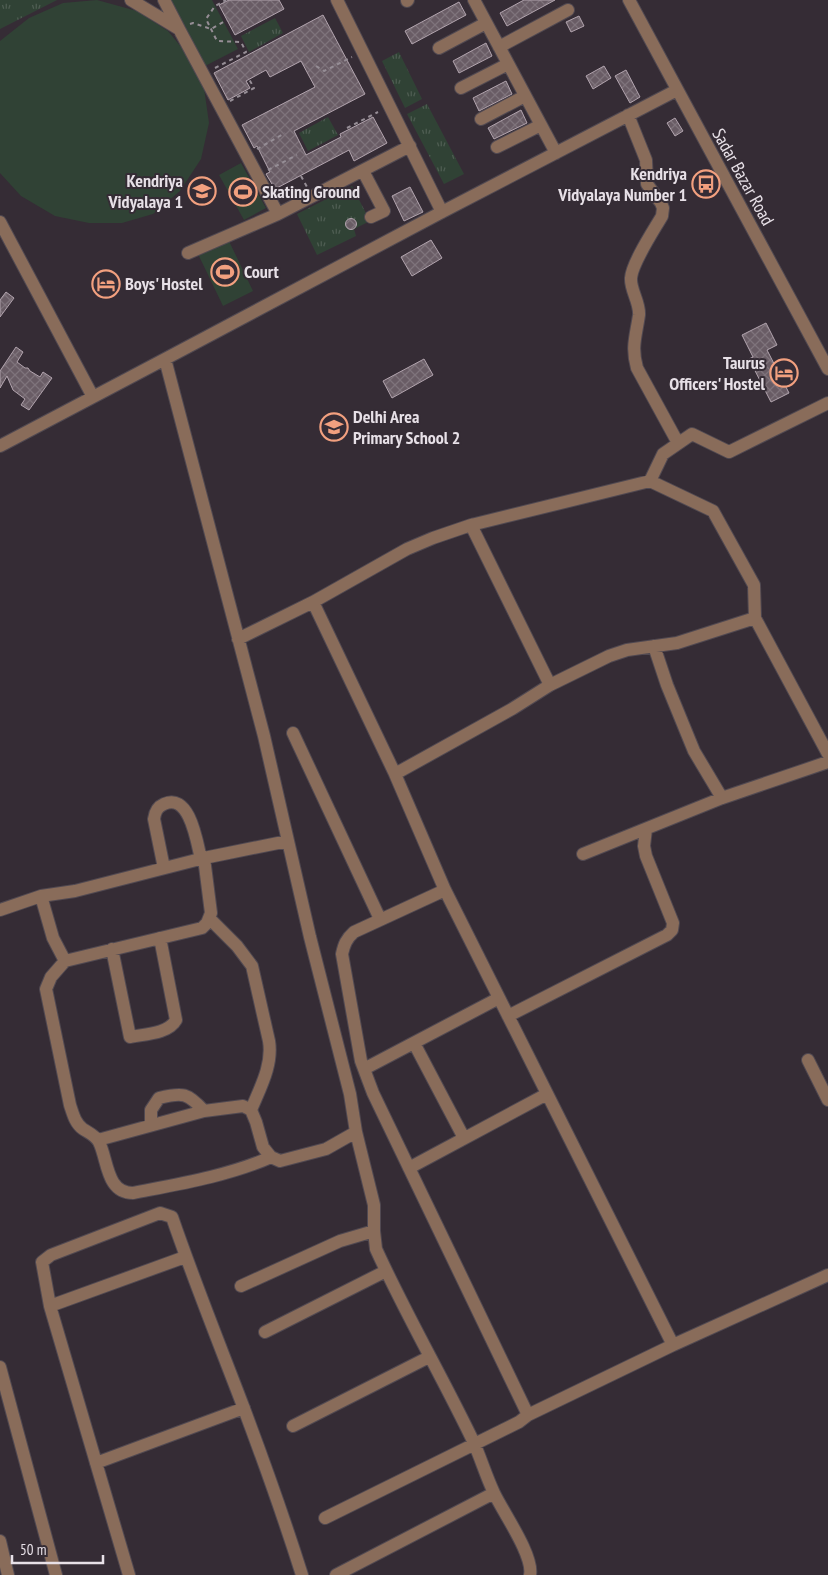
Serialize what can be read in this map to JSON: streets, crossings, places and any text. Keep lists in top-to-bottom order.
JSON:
{
  "streets": {
    "street": ["Sadar Bazar Road"]
  },
  "places": {
    "bus stop": ["Kendriya Vidyalaya Number 1"],
    "school or university": ["Kendriya Vidyalaya 1", "Delhi Area Primary School 2"],
    "sports": ["Skating Ground", "Court"],
    "hotel": ["Boys' Hostel", "Taurus Officers' Hostel"]
  },
  "scale_bar": "50 m"
}
